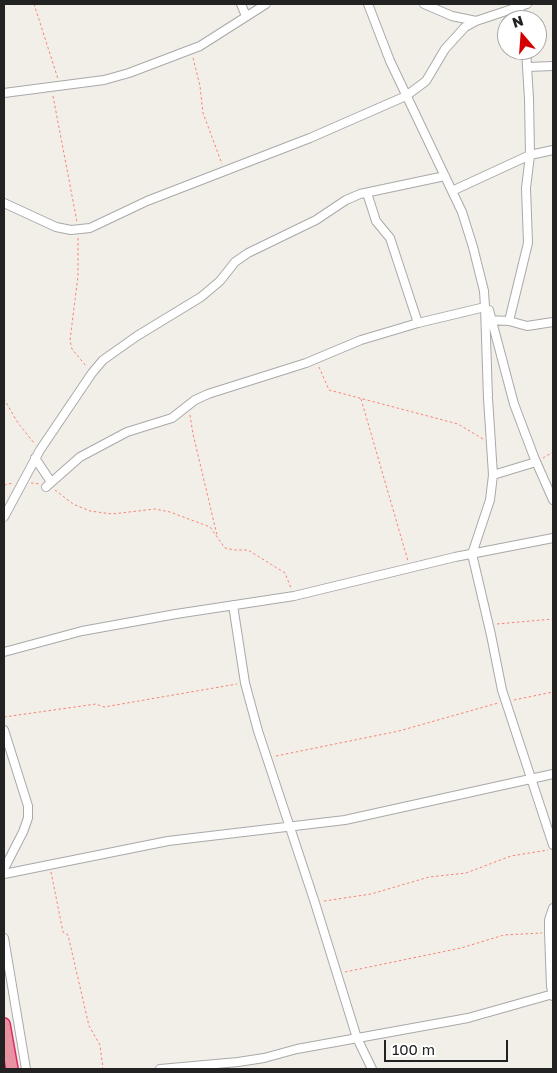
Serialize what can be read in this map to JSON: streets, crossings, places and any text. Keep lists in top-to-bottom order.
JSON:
{
  "scale_bar": "100 m",
  "north": "top"
}
